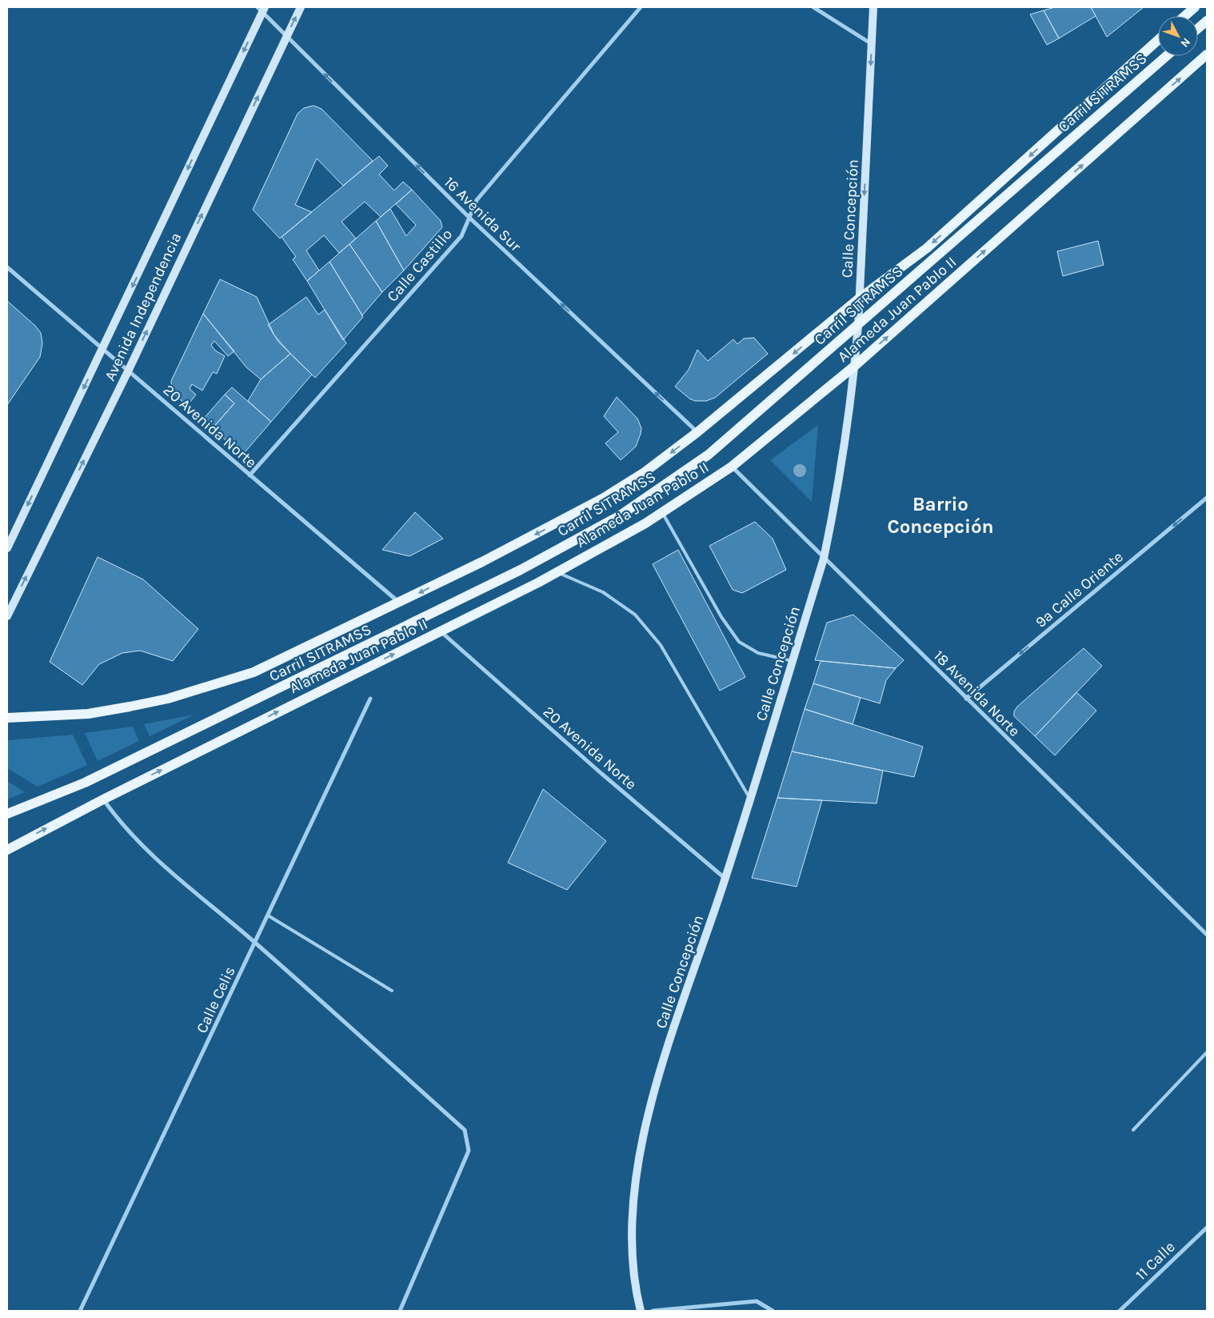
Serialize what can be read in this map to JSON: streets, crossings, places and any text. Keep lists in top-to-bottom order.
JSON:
{
  "streets": {
    "main road": ["Carril SITRAMSS", "Alameda Juan Pablo II"],
    "street": [
      "16 Avenida Sur",
      "Calle Concepción",
      "Calle Castillo",
      "Avenida Independencia",
      "20 Avenida Norte",
      "9a Calle Oriente",
      "18 Avenida Norte",
      "Calle Celis",
      "11 Calle"
    ]
  },
  "crossings": [
    ["Carril SITRAMSS", "Calle Concepción"],
    ["16 Avenida Sur", "Calle Castillo"],
    ["16 Avenida Sur", "Avenida Independencia"],
    ["16 Avenida Sur", "Alameda Juan Pablo II"],
    ["Calle Concepción", "Alameda Juan Pablo II"],
    ["Calle Concepción", "20 Avenida Norte"],
    ["Calle Concepción", "18 Avenida Norte"],
    ["Calle Castillo", "20 Avenida Norte"],
    ["Avenida Independencia", "20 Avenida Norte"],
    ["Alameda Juan Pablo II", "20 Avenida Norte"],
    ["Alameda Juan Pablo II", "18 Avenida Norte"],
    ["9a Calle Oriente", "18 Avenida Norte"]
  ],
  "one_way": ["16 Avenida Sur", "9a Calle Oriente"],
  "districts": ["Barrio Concepción"],
  "north": "bottom right"
}
